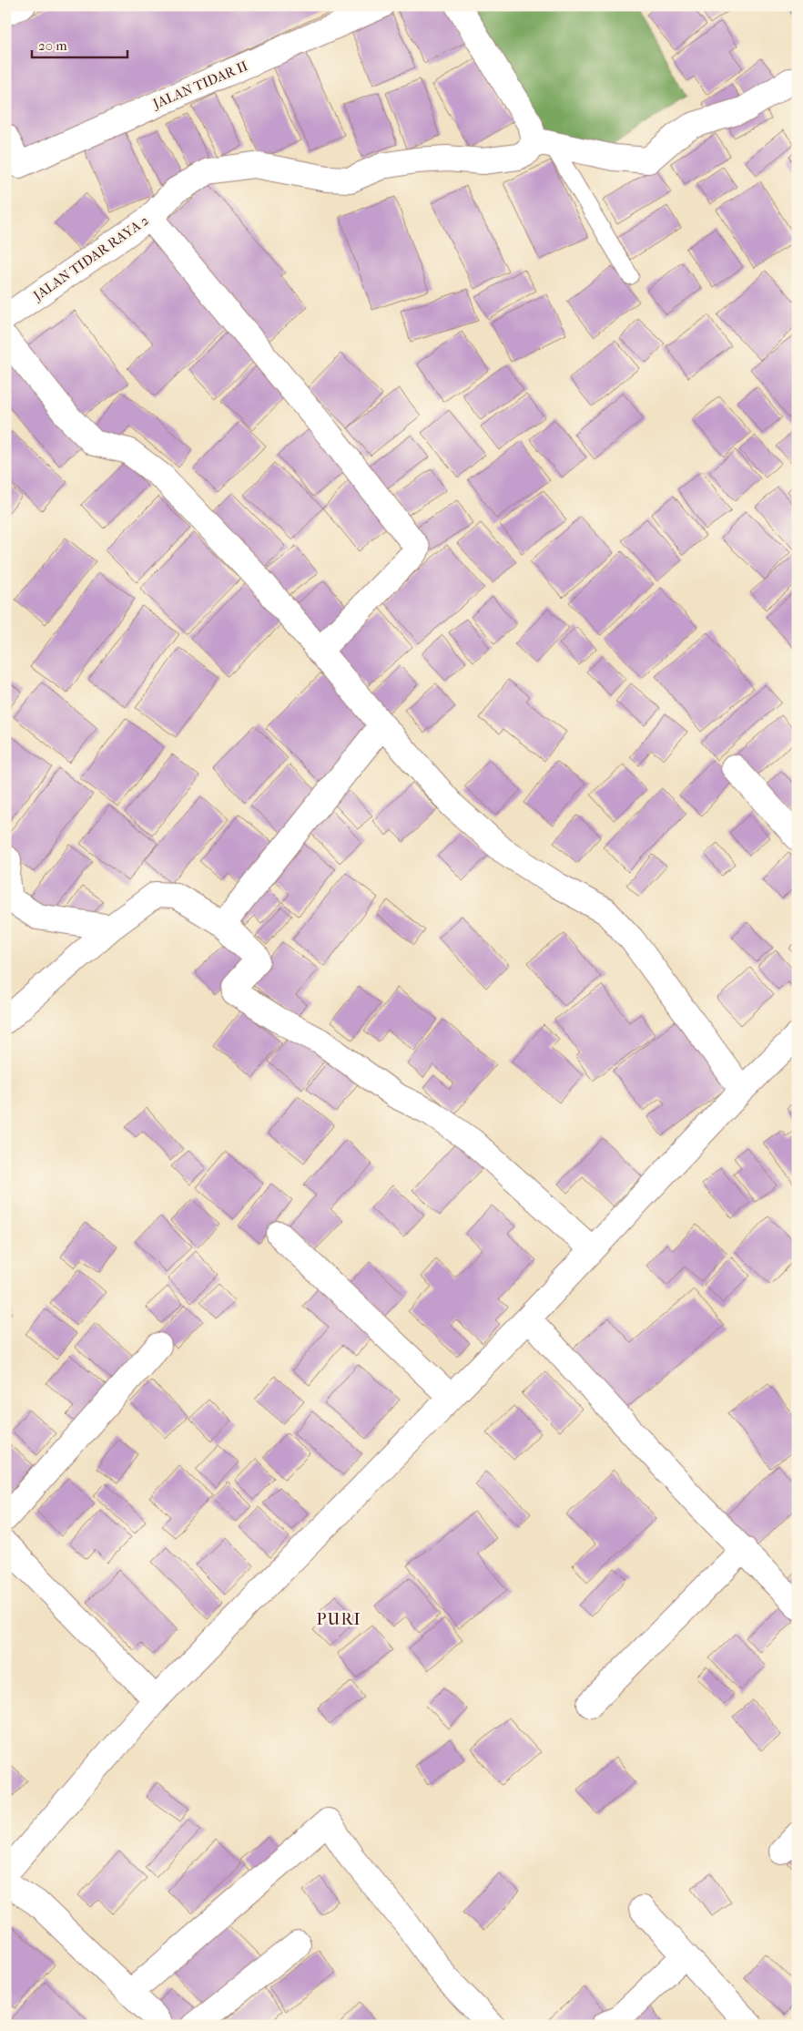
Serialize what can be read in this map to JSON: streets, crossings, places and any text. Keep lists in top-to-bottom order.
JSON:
{
  "streets": {
    "street": ["JALAN TIDAR II", "JALAN TIDAR RAYA 2"]
  },
  "districts": ["PURI"],
  "scale_bar": "20 m"
}
